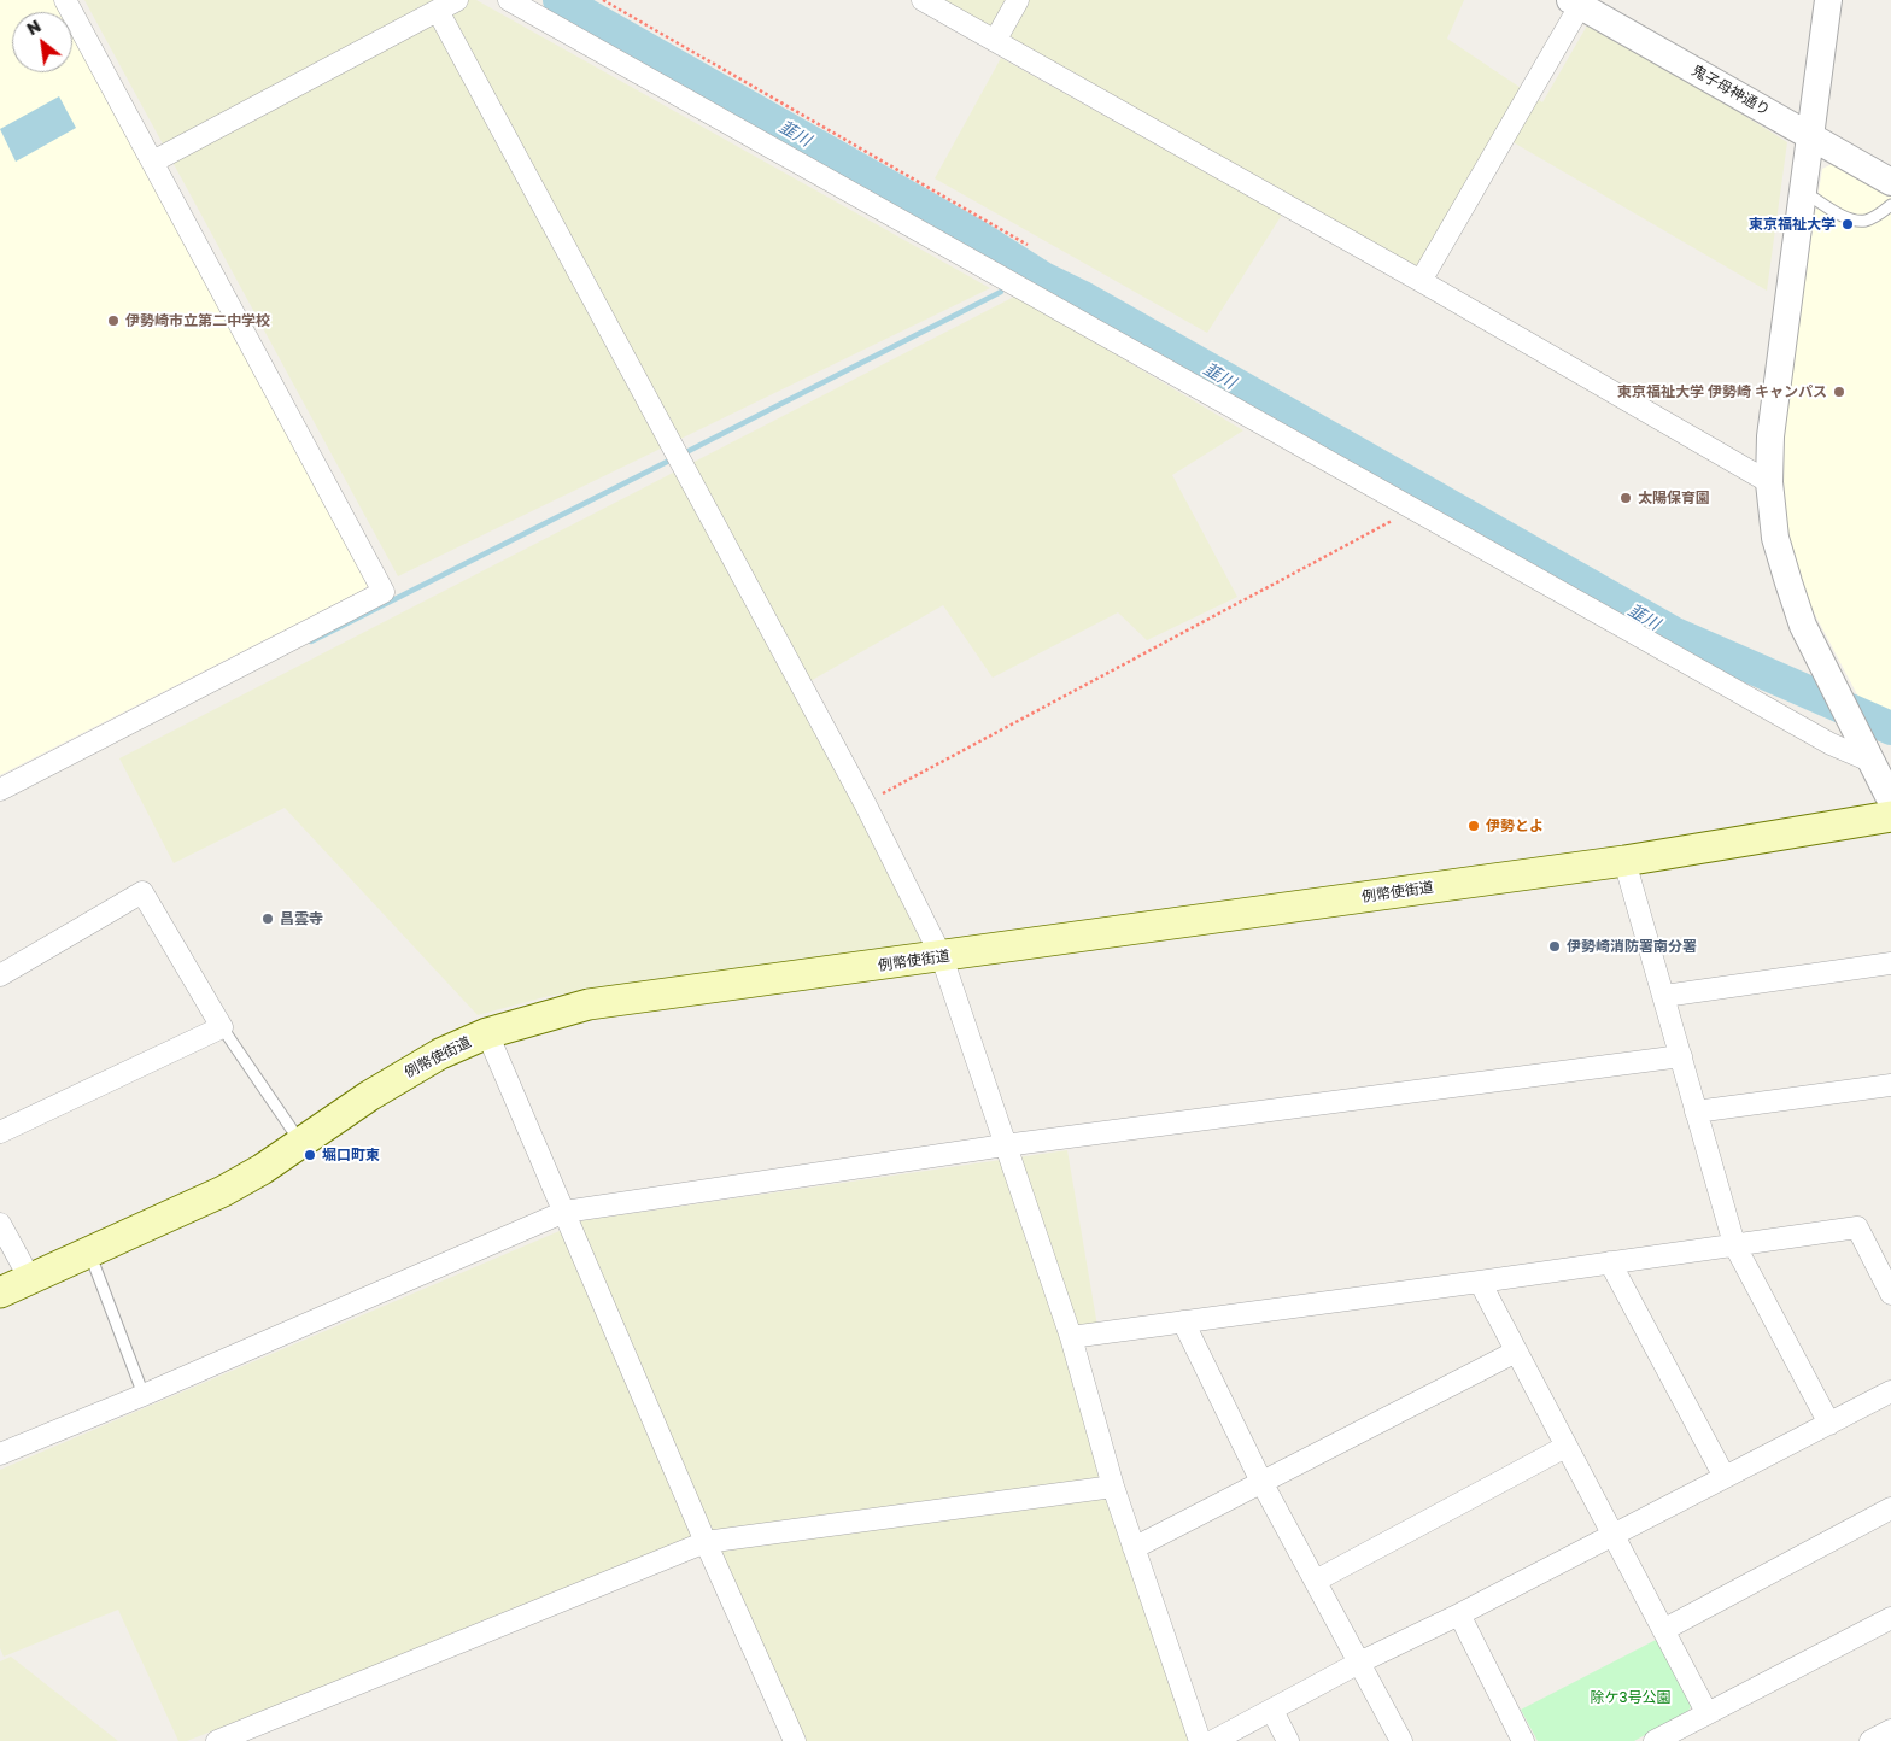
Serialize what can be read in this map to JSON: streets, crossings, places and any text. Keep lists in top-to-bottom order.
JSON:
{
  "streets": {
    "main road": ["例幣使街道"],
    "street": ["鬼子母神通り"]
  },
  "water": ["韮川"],
  "parks": ["除ケ3号公園"],
  "places": [
    "東京福祉大学",
    "伊勢崎市立第二中学校",
    "東京福祉大学 伊勢崎 キャンパス",
    "太陽保育園",
    "伊勢とよ",
    "昌雲寺",
    "伊勢崎消防署南分署",
    "堀口町東"
  ],
  "north": "top left"
}
